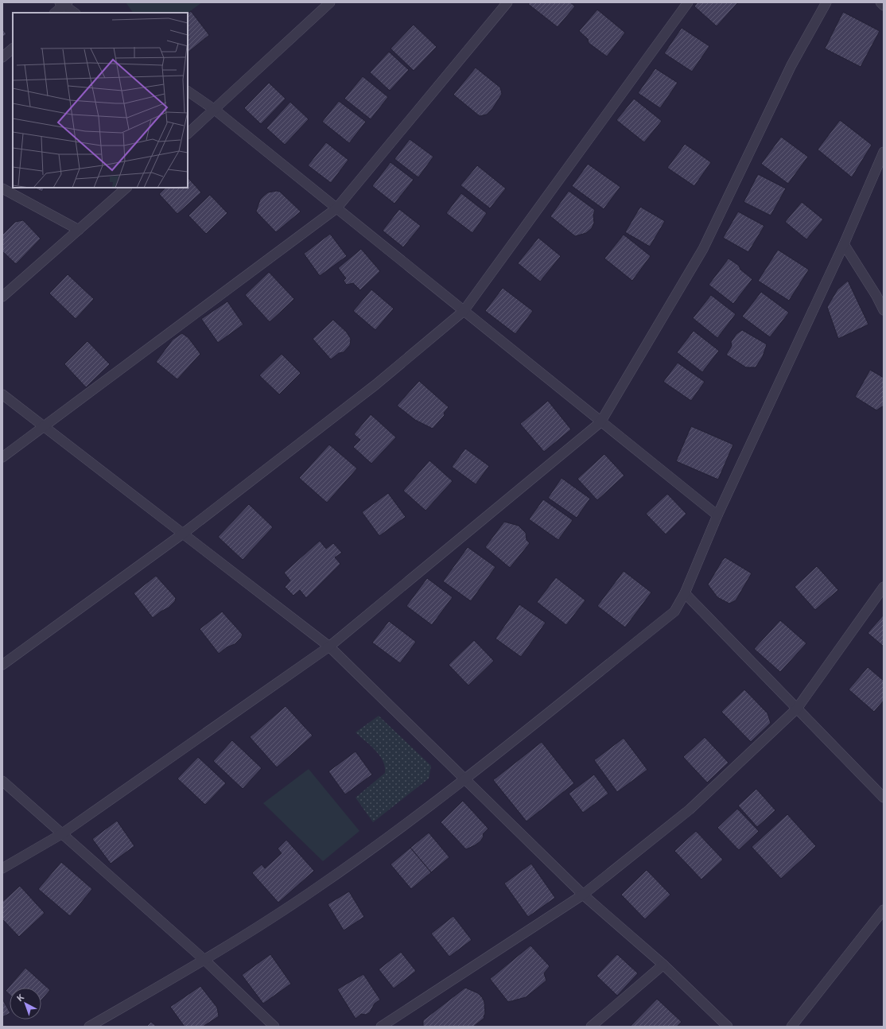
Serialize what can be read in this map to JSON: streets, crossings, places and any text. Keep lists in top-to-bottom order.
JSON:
{
  "north": "top left"
}
